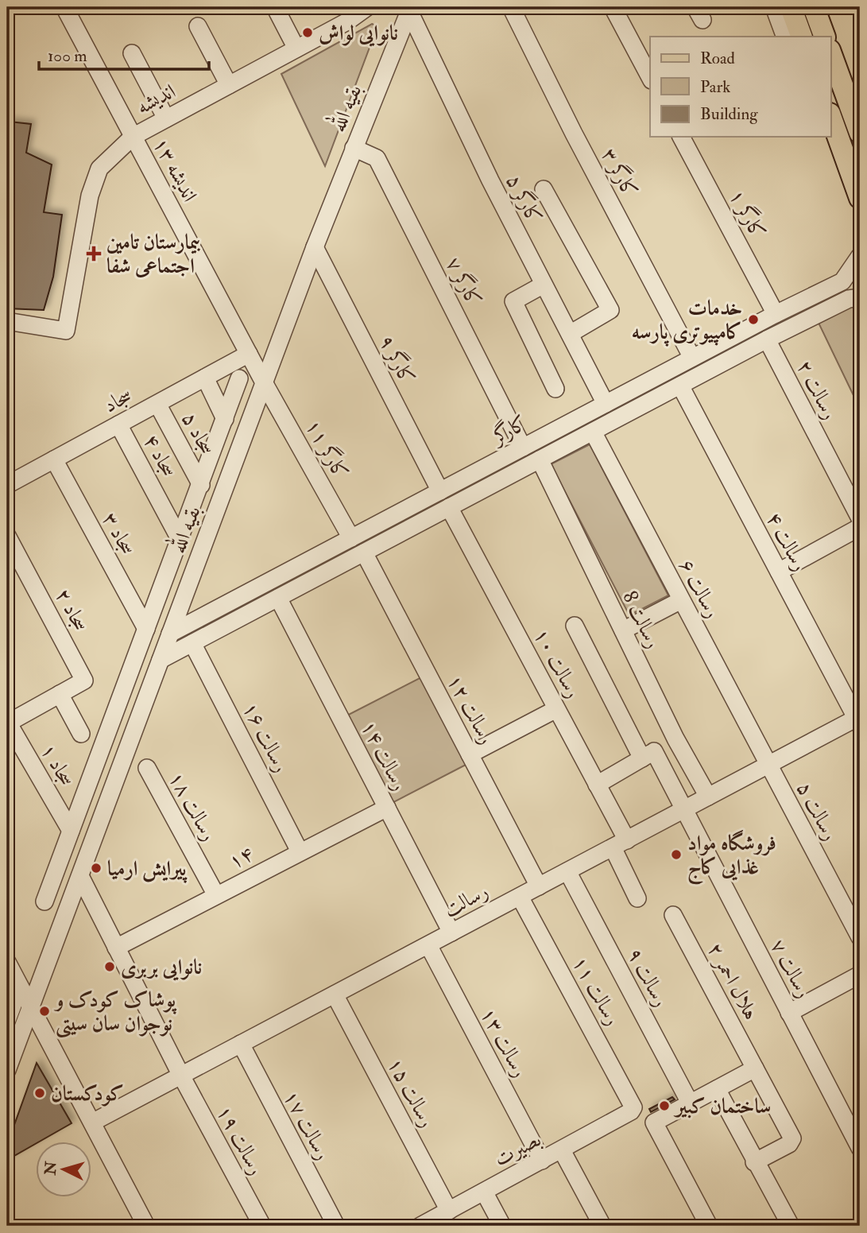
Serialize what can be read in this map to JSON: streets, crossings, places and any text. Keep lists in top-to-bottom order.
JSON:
{
  "streets": {
    "street": [
      "اندیشه",
      "بقیه الله",
      "اندیشه ۱۳",
      "کارگر ۳",
      "کارگر ۵",
      "کارگر ۱",
      "کارگر ۷",
      "کارگر ۹",
      "رسالت ۲",
      "سجاد",
      "کارگر",
      "سجاد ۵",
      "کارگر ۱۱",
      "سجاد ۴",
      "سجاد ۳",
      "رسالت ۴",
      "رسالت ۶",
      "سجاد ۲",
      "رسالت 8",
      "رسالت ۱۰",
      "رسالت ۱۲",
      "رسالت ۱۶",
      "رسالت ۱۴",
      "سجاد ۱",
      "رسالت ۱۸",
      "رسالت ۵",
      "۱۴",
      "رسالت",
      "رسالت ۷",
      "رسالت ۹",
      "هلال احمر ۲",
      "رسالت ۱۱",
      "رسالت ۱۳",
      "رسالت ۱۵",
      "رسالت ۱۷",
      "رسالت ۱۹",
      "بصیرت"
    ]
  },
  "crossings": [
    ["اندیشه", "اندیشه ۱۳"],
    ["بقیه الله", "اندیشه ۱۳"],
    ["بقیه الله", "کارگر ۵"],
    ["بقیه الله", "کارگر ۷"],
    ["بقیه الله", "کارگر ۹"],
    ["بقیه الله", "کارگر"],
    ["بقیه الله", "سجاد ۵"],
    ["بقیه الله", "کارگر ۱۱"],
    ["بقیه الله", "سجاد ۴"],
    ["بقیه الله", "سجاد ۳"],
    ["بقیه الله", "سجاد ۱"],
    ["بقیه الله", "رسالت ۱۹"],
    ["اندیشه ۱۳", "سجاد"],
    ["اندیشه ۱۳", "کارگر ۱۱"],
    ["کارگر ۳", "کارگر"],
    ["کارگر ۵", "کارگر"],
    ["کارگر ۱", "کارگر"],
    ["کارگر ۷", "کارگر"],
    ["کارگر ۹", "کارگر"],
    ["رسالت ۲", "کارگر"],
    ["سجاد", "سجاد ۵"],
    ["سجاد", "سجاد ۴"],
    ["سجاد", "سجاد ۳"],
    ["کارگر", "کارگر ۱۱"],
    ["کارگر", "رسالت ۴"],
    ["کارگر", "رسالت ۶"],
    ["کارگر", "رسالت 8"],
    ["کارگر", "رسالت ۱۰"],
    ["کارگر", "رسالت ۱۲"],
    ["کارگر", "رسالت ۱۶"],
    ["کارگر", "رسالت ۱۴"],
    ["رسالت ۴", "رسالت"],
    ["رسالت ۶", "رسالت ۵"],
    ["رسالت ۶", "رسالت"],
    ["سجاد ۲", "سجاد ۱"],
    ["رسالت 8", "رسالت"],
    ["رسالت ۱۰", "رسالت"],
    ["رسالت ۱۲", "رسالت"],
    ["رسالت ۱۶", "۱۴"],
    ["رسالت ۱۴", "۱۴"],
    ["رسالت ۱۴", "رسالت"],
    ["رسالت ۱۸", "۱۴"],
    ["رسالت ۵", "رسالت"],
    ["۱۴", "رسالت ۱۹"],
    ["رسالت", "رسالت ۷"],
    ["رسالت", "رسالت ۹"],
    ["رسالت", "رسالت ۱۱"],
    ["رسالت", "رسالت ۱۳"],
    ["رسالت", "رسالت ۱۵"],
    ["رسالت", "رسالت ۱۷"],
    ["رسالت", "رسالت ۱۹"],
    ["رسالت ۱۱", "بصیرت"],
    ["رسالت ۱۳", "بصیرت"],
    ["رسالت ۱۵", "بصیرت"]
  ],
  "places": {
    "other": [
      "نانوایی لواش",
      "خدمات کامپیوتری پارسه",
      "فروشگاه مواد غذایی کاج",
      "پیرایش ارمیا",
      "نانوایی بربری",
      "پوشاک کودک و نوجوان سان سیتی",
      "کودکستان",
      "ساختمان کبیر"
    ],
    "health": ["بیمارستان تامین اجتماعی شفا"]
  },
  "legend": ["Road", "Park", "Building"],
  "scale_bar": "100 m",
  "north": "left"
}
